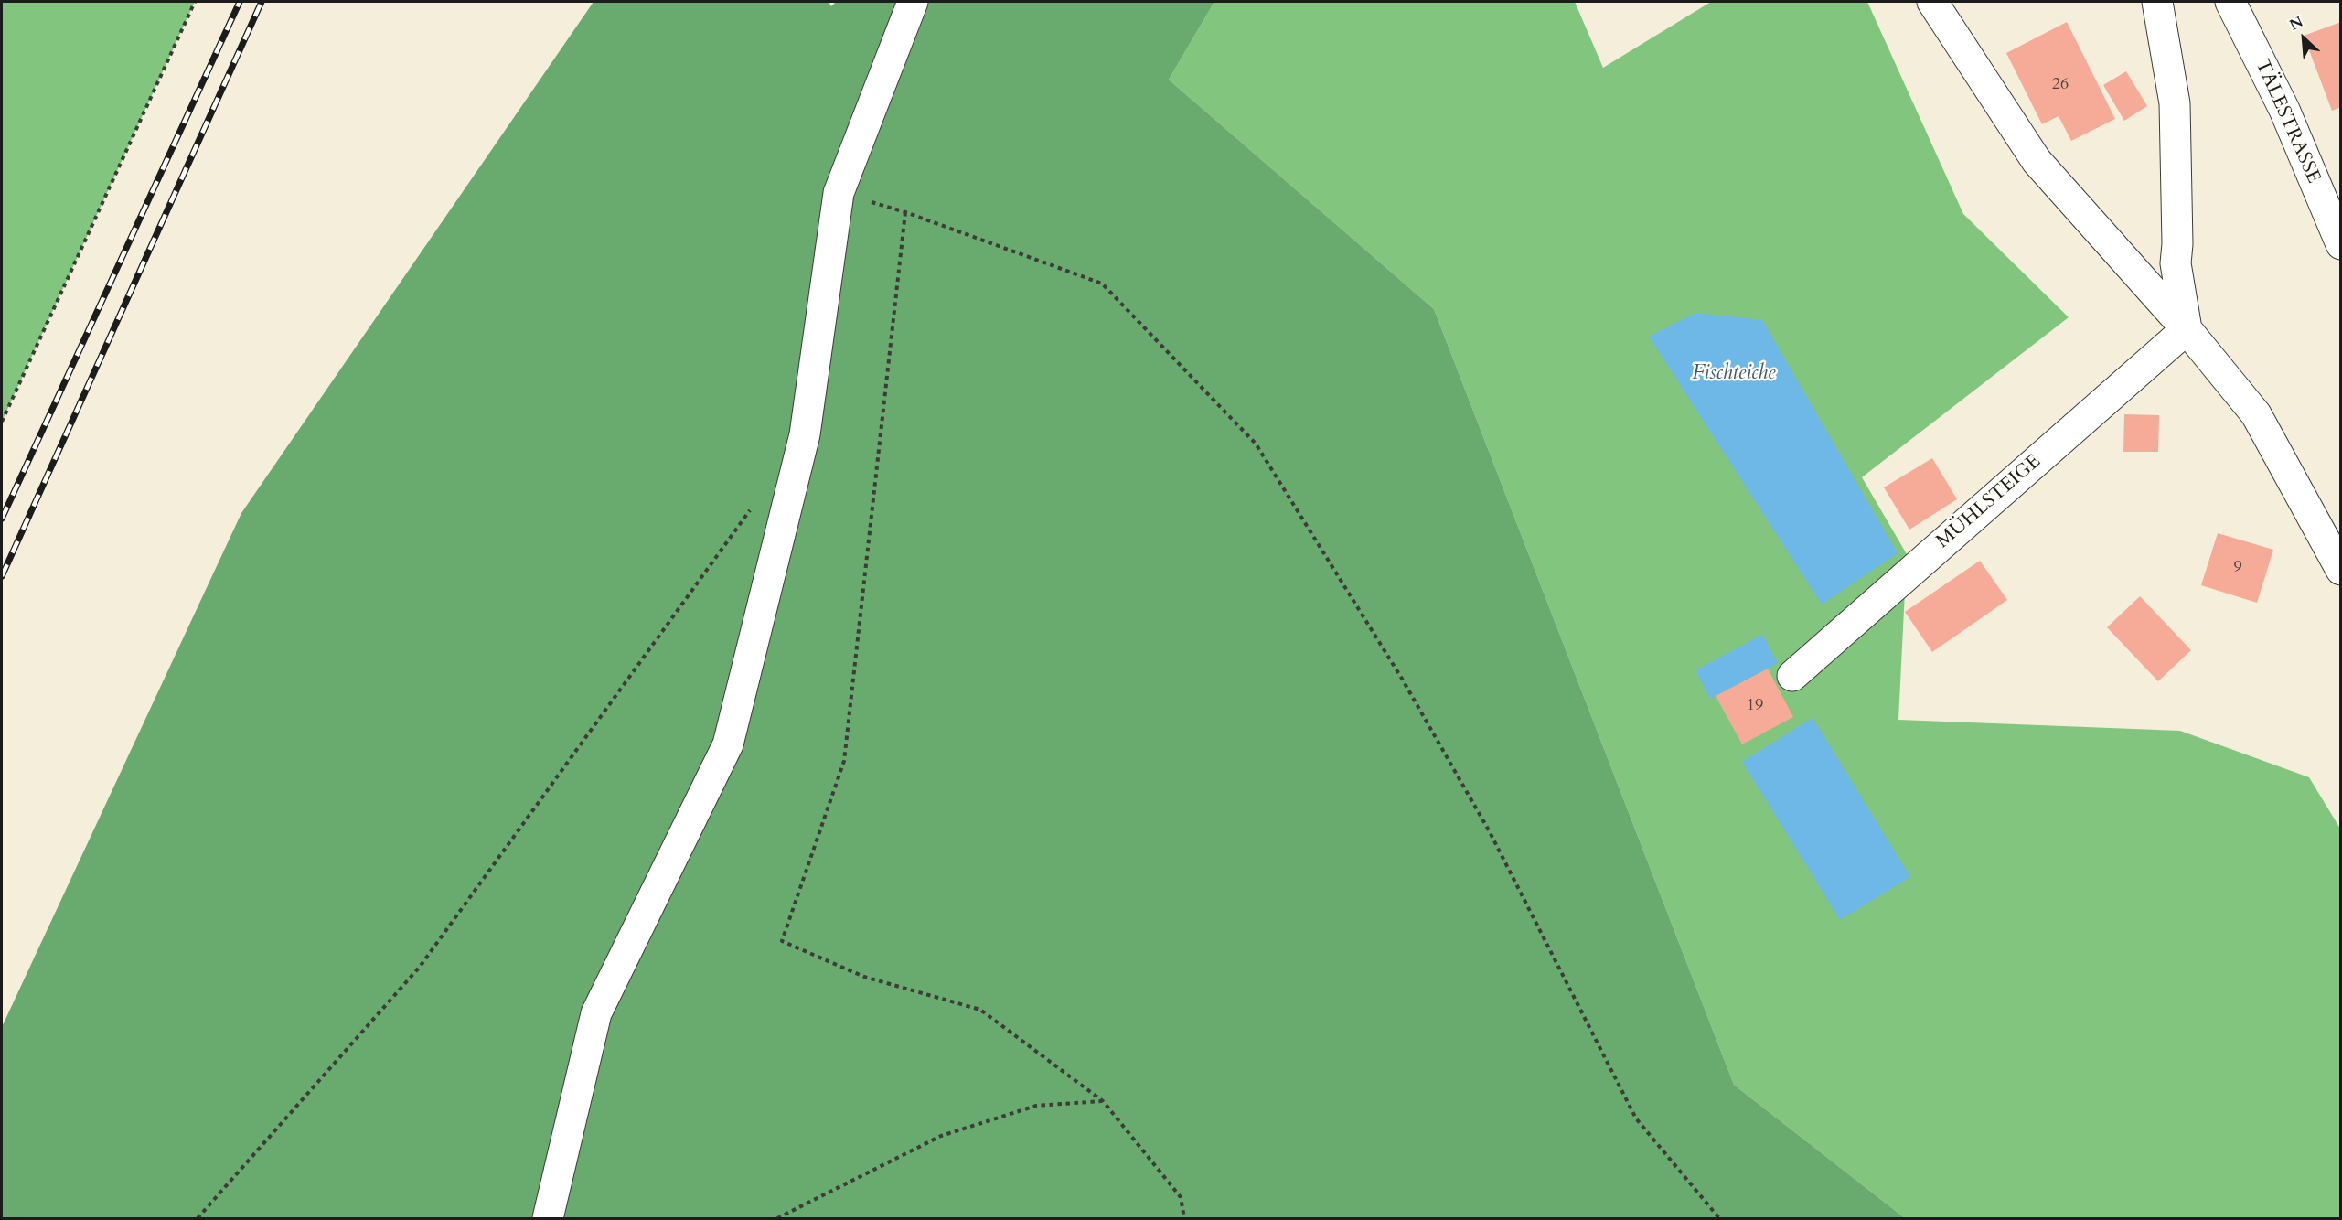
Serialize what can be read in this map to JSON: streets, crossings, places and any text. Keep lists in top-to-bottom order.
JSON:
{
  "streets": {
    "street": ["TÄLESTRASSE", "MÜHLSTEIGE"]
  },
  "water": ["Fischteiche"],
  "house_numbers": ["26", "9", "19"],
  "north": "top left"
}
